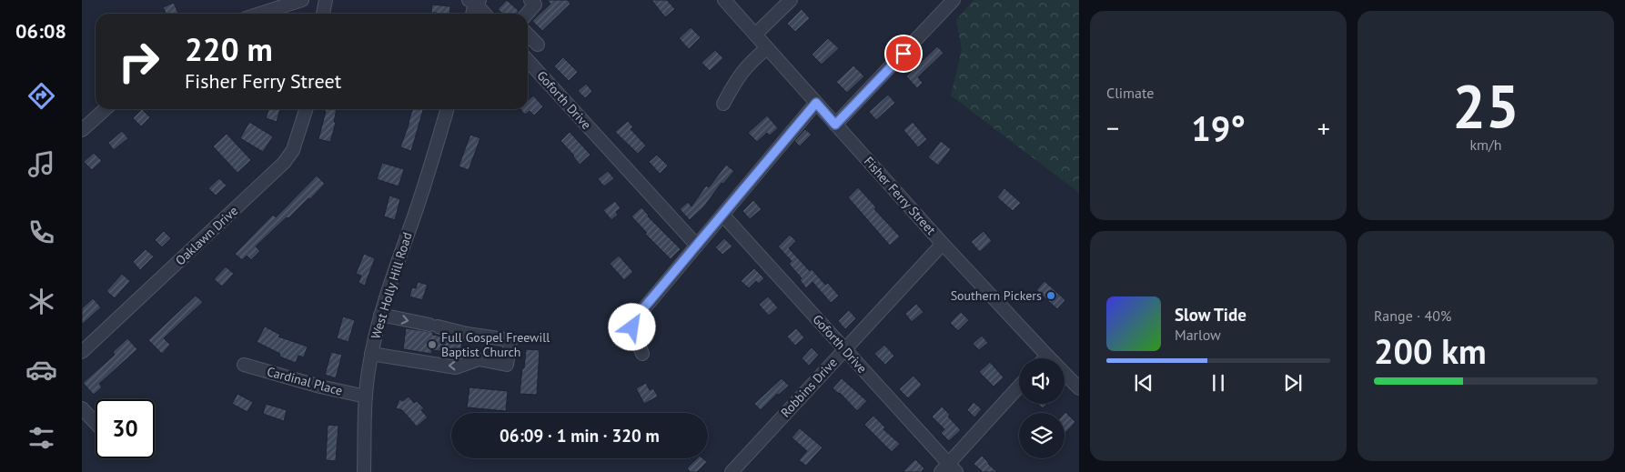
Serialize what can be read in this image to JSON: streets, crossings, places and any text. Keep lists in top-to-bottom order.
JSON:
{
  "streets": {
    "street": [
      "Goforth Drive",
      "Fisher Ferry Street",
      "Oaklawn Drive",
      "West Holly Hill Road",
      "Cardinal Place",
      "Robbins Drive"
    ]
  },
  "crossings": [
    ["Goforth Drive", "Robbins Drive"],
    ["Fisher Ferry Street", "Robbins Drive"],
    ["West Holly Hill Road", "Cardinal Place"]
  ],
  "places": ["Southern Pickers", "Full Gospel Freewill Baptist Church"],
  "page": {
    "tabs": "06:08",
    "tile": [
      "Climate",
      ["25", "km/h"],
      ["Range · 40%", "200 km"]
    ],
    "turn": ["220 m", "Fisher Ferry Street"],
    "heat": ["−", "19°", "+"],
    "song": ["Slow Tide", "Marlow"],
    "limit": "30",
    "trip": "06:09 · 1 min · 320 m"
  }
}
